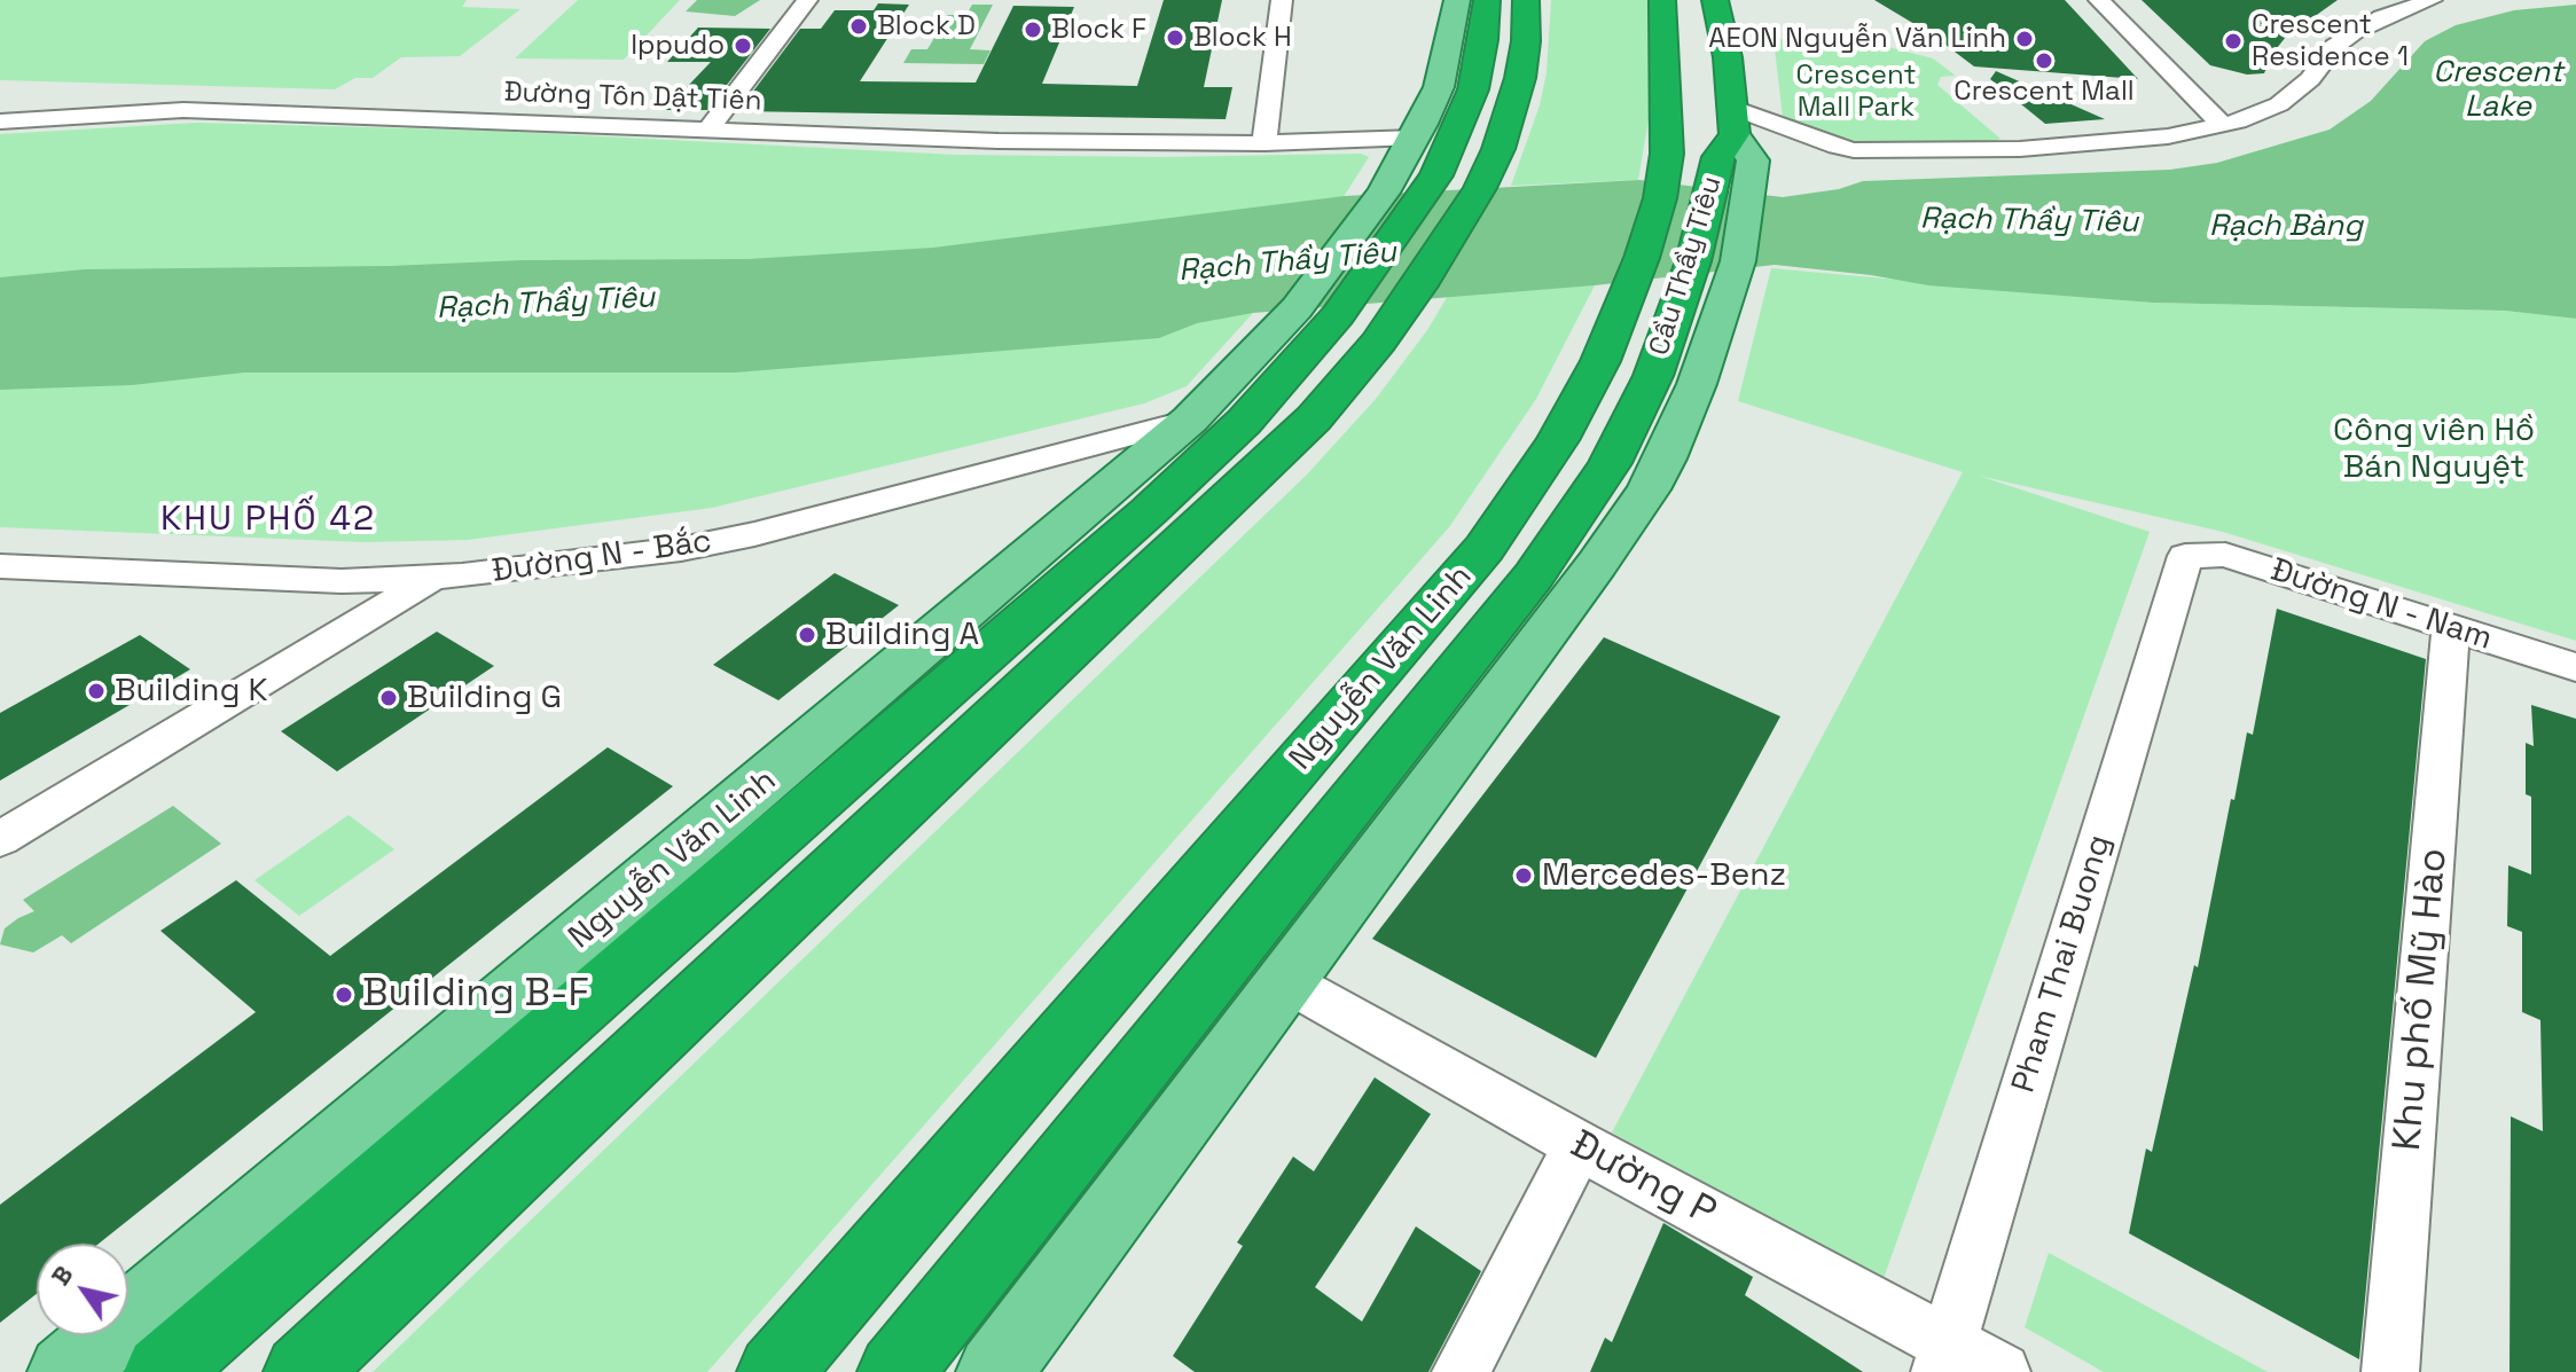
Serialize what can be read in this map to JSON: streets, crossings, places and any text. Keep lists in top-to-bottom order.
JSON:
{
  "streets": {
    "highway": ["Cầu Thầy Tiêu", "Nguyễn Văn Linh"],
    "street": [
      "Đường Tôn Dật Tiên",
      "Đường N - Bắc",
      "Đường N - Nam",
      "Pham Thai Buong",
      "Khu phố Mỹ Hào",
      "Đường P"
    ]
  },
  "crossings": [
    ["Cầu Thầy Tiêu", "Nguyễn Văn Linh"],
    ["Đường N - Bắc", "Nguyễn Văn Linh"],
    ["Đường N - Nam", "Pham Thai Buong"],
    ["Đường N - Nam", "Khu phố Mỹ Hào"],
    ["Pham Thai Buong", "Đường P"]
  ],
  "districts": ["KHU PHỐ 42"],
  "water": ["Crescent Lake", "Rạch Thầy Tiêu", "Rạch Bàng"],
  "parks": ["Crescent Mall Park", "Công viên Hồ Bán Nguyệt"],
  "places": [
    "Block D",
    "Block F",
    "Block H",
    "AEON Nguyễn Văn Linh",
    "Crescent Residence 1",
    "Ippudo",
    "Crescent Mall",
    "Building A",
    "Building K",
    "Building G",
    "Mercedes-Benz",
    "Building B-F"
  ],
  "north": "top left"
}
